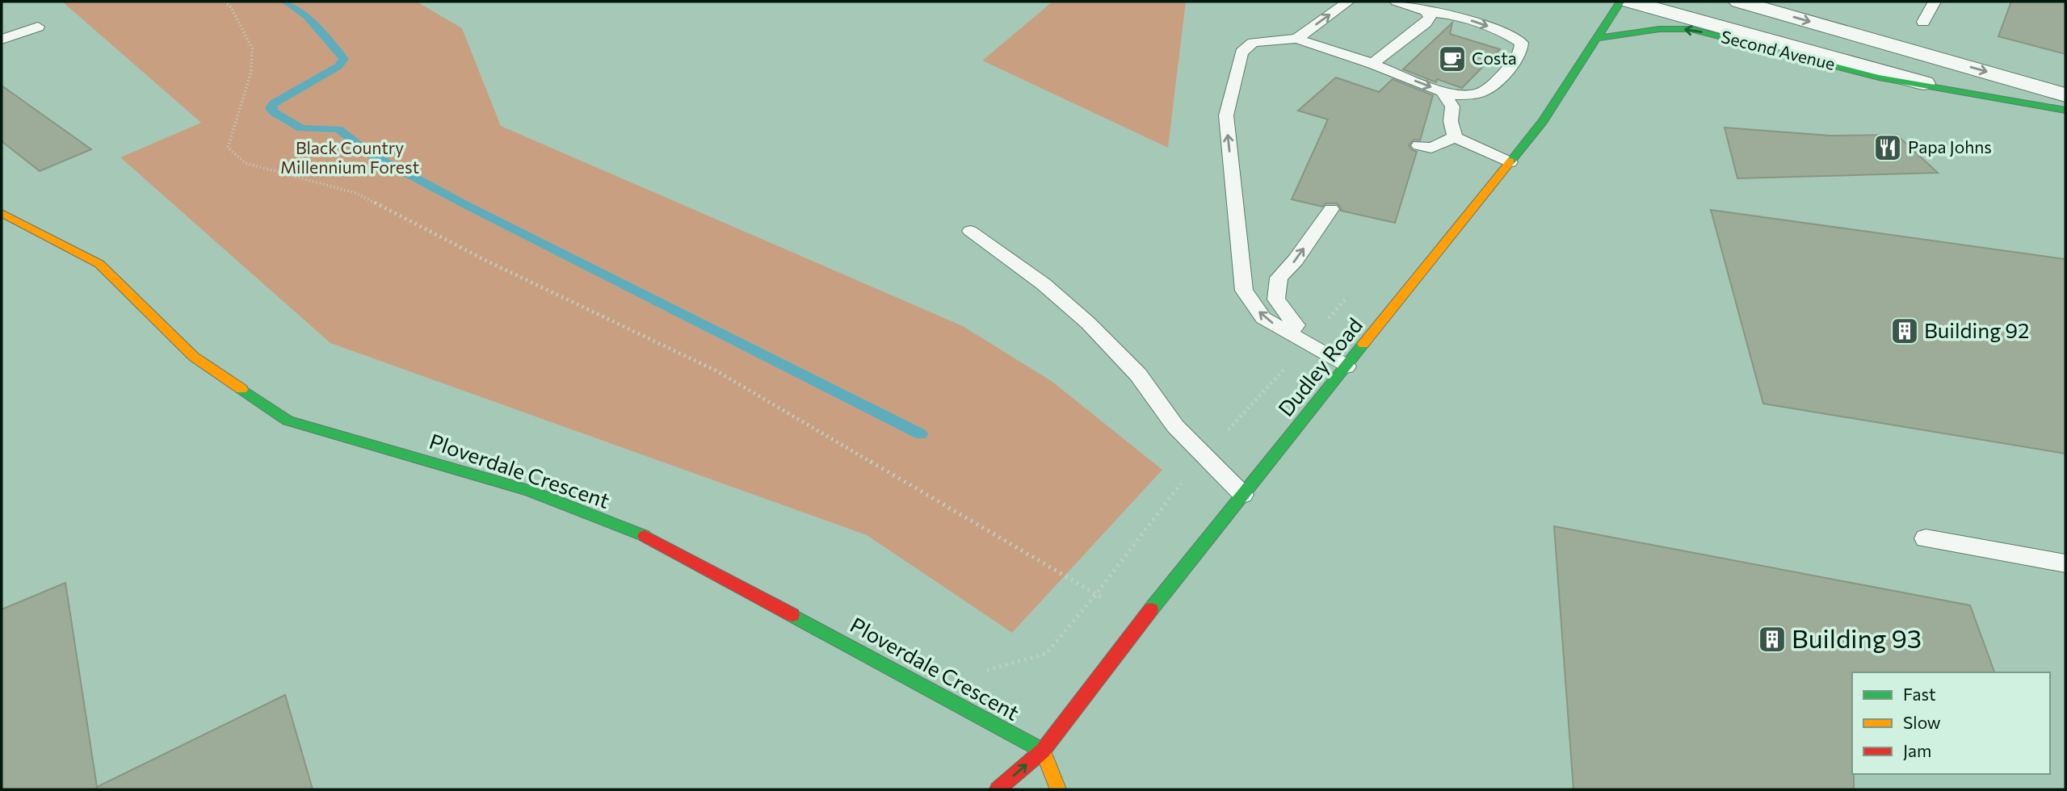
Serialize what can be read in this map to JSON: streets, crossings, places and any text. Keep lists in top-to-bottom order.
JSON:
{
  "streets": {
    "street": ["Second Avenue", "Dudley Road", "Ploverdale Crescent"]
  },
  "crossings": [
    ["Second Avenue", "Dudley Road"],
    ["Dudley Road", "Ploverdale Crescent"]
  ],
  "parks": ["Black Country Millennium Forest"],
  "places": {
    "cafe": ["Costa"],
    "restaurant": ["Papa Johns"],
    "building": ["Building 92", "Building 93"]
  },
  "legend": ["Fast", "Slow", "Jam"]
}
